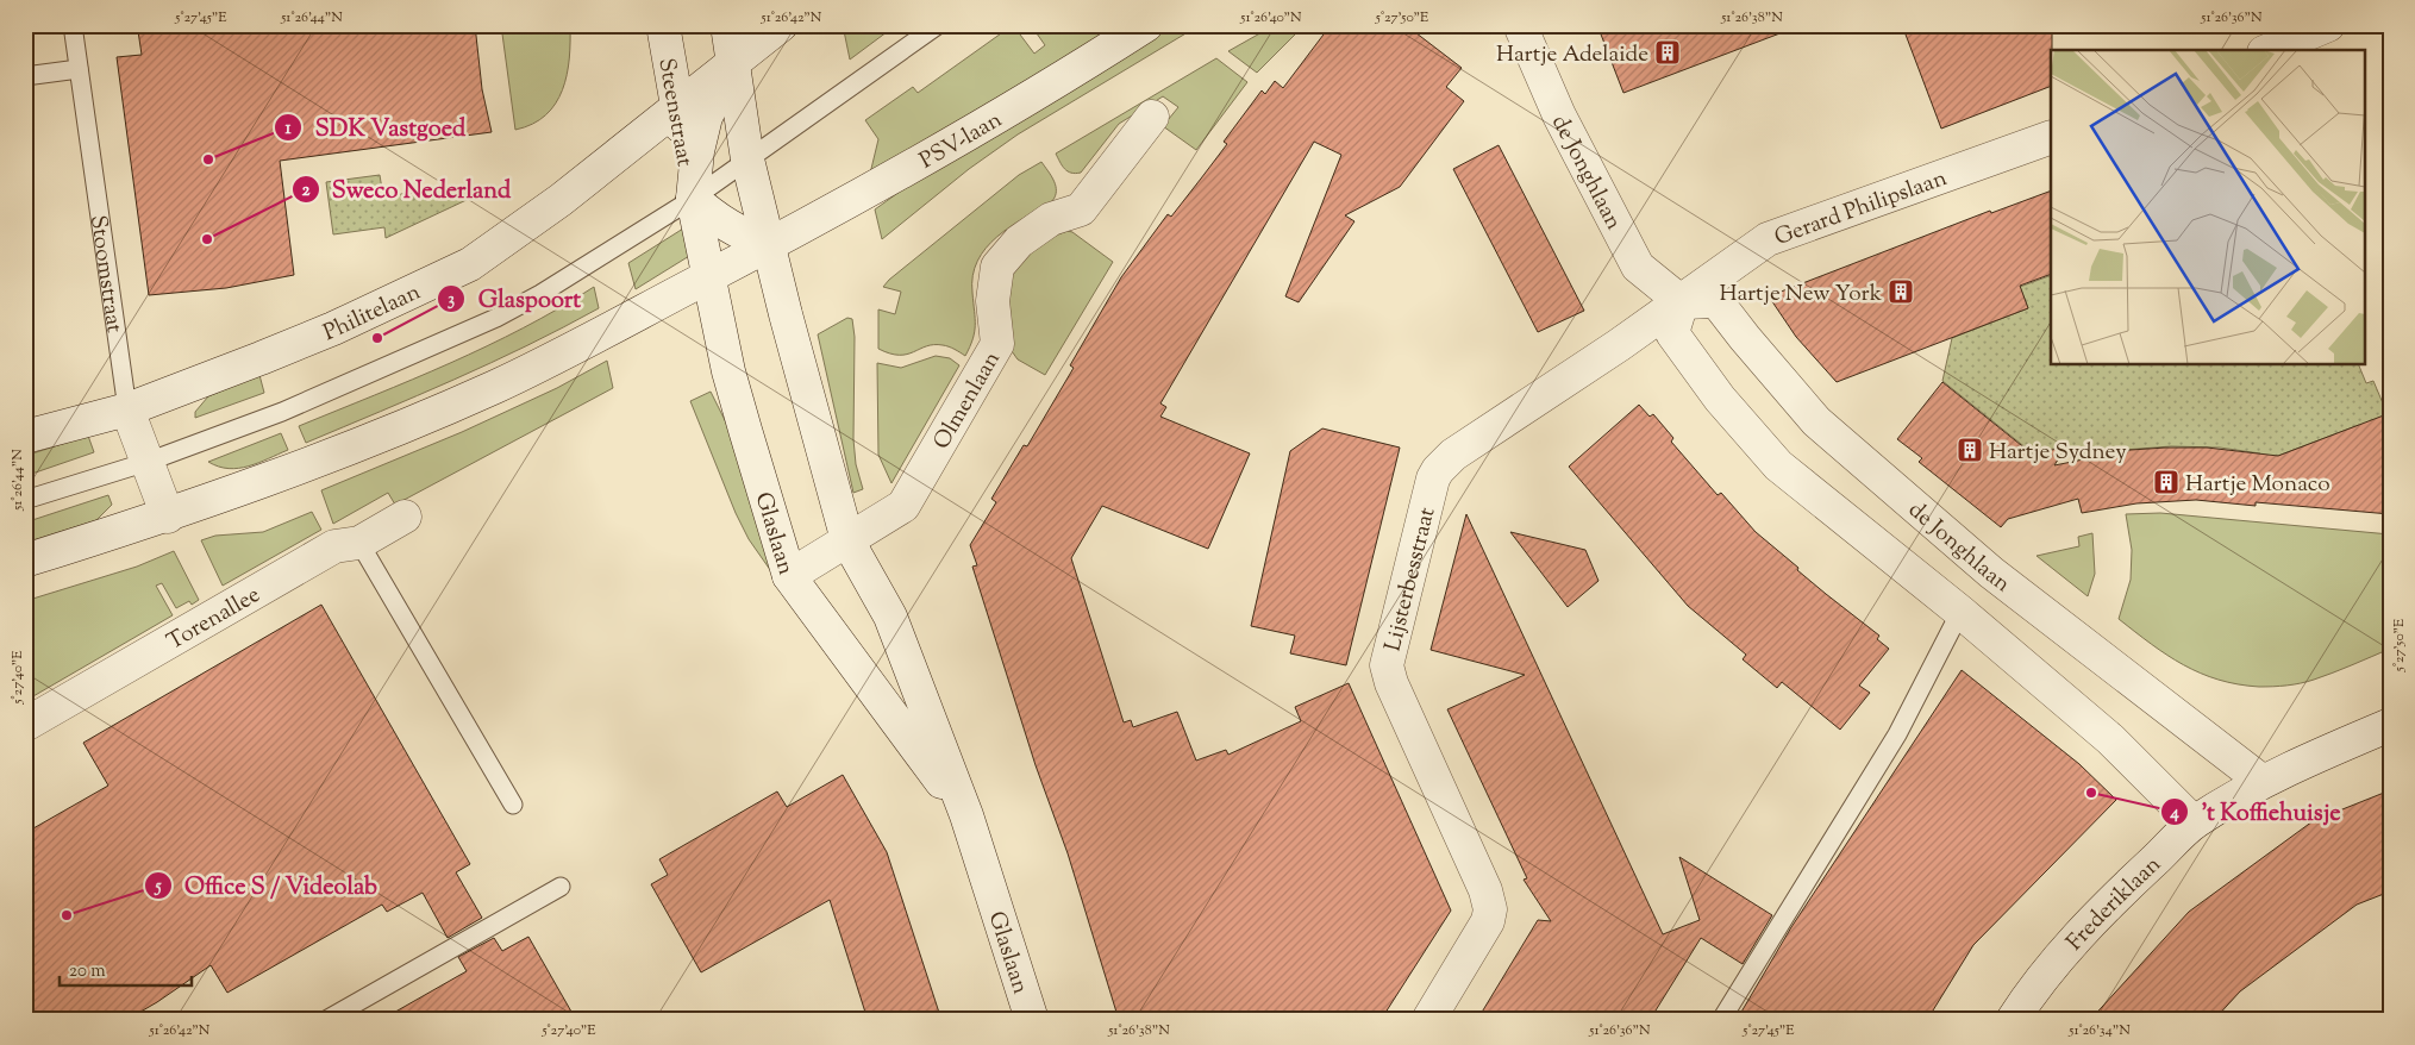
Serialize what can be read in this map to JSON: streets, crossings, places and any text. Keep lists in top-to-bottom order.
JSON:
{
  "streets": {
    "street": [
      "Steenstraat",
      "PSV-laan",
      "de Jonghlaan",
      "Gerard Philipslaan",
      "Stoomstraat",
      "Philitelaan",
      "Olmenlaan",
      "Glaslaan",
      "Lijsterbesstraat",
      "Torenallee",
      "Frederiklaan"
    ]
  },
  "crossings": [
    ["Steenstraat", "Philitelaan"],
    ["Steenstraat", "Glaslaan"],
    ["PSV-laan", "Glaslaan"],
    ["de Jonghlaan", "Gerard Philipslaan"],
    ["de Jonghlaan", "Lijsterbesstraat"],
    ["de Jonghlaan", "Frederiklaan"],
    ["Gerard Philipslaan", "Lijsterbesstraat"],
    ["Stoomstraat", "Philitelaan"],
    ["Philitelaan", "Glaslaan"],
    ["Olmenlaan", "Glaslaan"]
  ],
  "places": {
    "building": [
      "Hartje Adelaide",
      "Hartje New York",
      "Hartje Sydney",
      "Hartje Monaco"
    ],
    "other": [
      "SDK Vastgoed",
      "Sweco Nederland",
      "Glaspoort",
      "'t Koffiehuisje",
      "Office S / Videolab"
    ]
  },
  "scale_bar": "20 m",
  "coordinates": [
    "5°27'45\"E",
    "51°26'44\"N",
    "51°26'42\"N",
    "51°26'40\"N",
    "5°27'50\"E",
    "51°26'38\"N",
    "51°26'36\"N",
    "5°27'40\"E",
    "51°26'34\"N"
  ]
}
